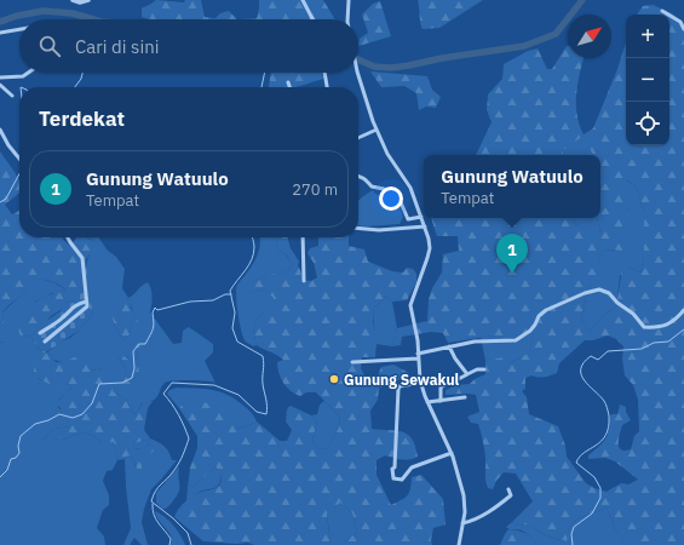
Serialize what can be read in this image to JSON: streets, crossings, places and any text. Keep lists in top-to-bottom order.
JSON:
{
  "places": ["Gunung Sewakul"],
  "north": "top right",
  "page": {
    "map_buttons": ["+", "−"],
    "search": "Cari di sini",
    "heading": "Terdekat",
    "list": [
      {
        "mark": "1",
        "name": "Gunung Watuulo",
        "note": "Tempat",
        "value": "270 m"
      }
    ],
    "popup": ["Gunung Watuulo", "Tempat"],
    "pins": "1"
  }
}
